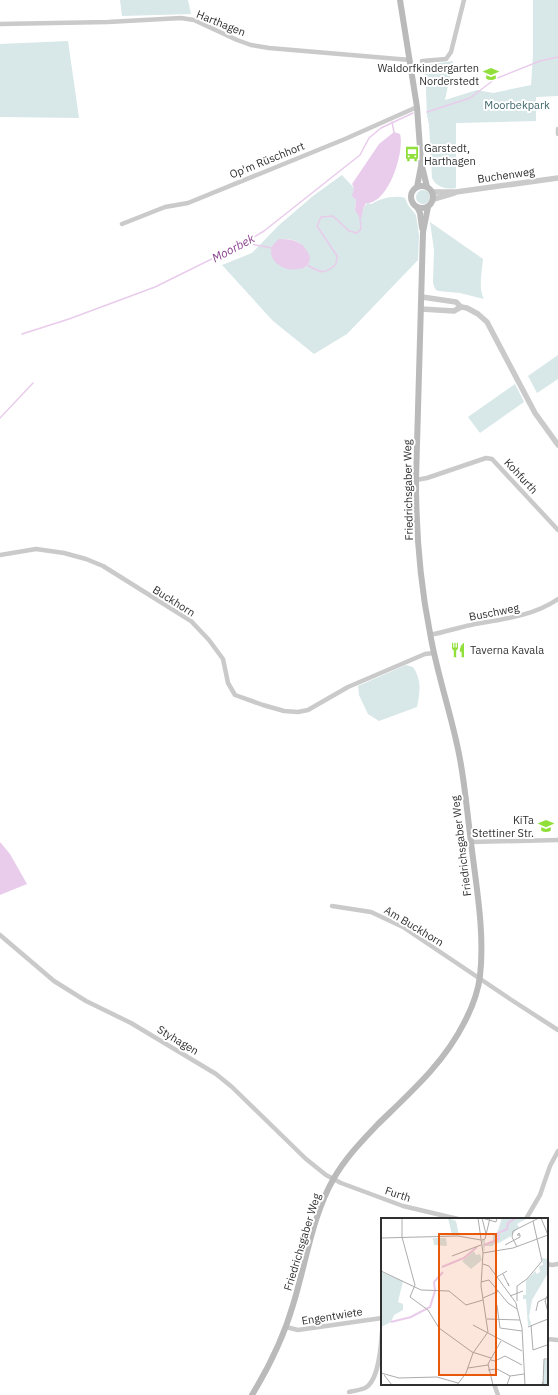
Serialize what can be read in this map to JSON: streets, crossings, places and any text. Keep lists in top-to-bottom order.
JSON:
{
  "streets": {
    "main road": ["Friedrichsgaber Weg"],
    "street": [
      "Harthagen",
      "Op'm Rüschhort",
      "Buchenweg",
      "Kohfurth",
      "Buckhorn",
      "Buschweg",
      "Am Buckhorn",
      "Styhagen",
      "Furth",
      "Engentwiete"
    ]
  },
  "crossings": [
    ["Buchenweg", "Friedrichsgaber Weg"],
    ["Kohfurth", "Friedrichsgaber Weg"],
    ["Friedrichsgaber Weg", "Buckhorn"],
    ["Friedrichsgaber Weg", "Buschweg"],
    ["Friedrichsgaber Weg", "Am Buckhorn"],
    ["Friedrichsgaber Weg", "Styhagen"],
    ["Friedrichsgaber Weg", "Furth"],
    ["Friedrichsgaber Weg", "Engentwiete"],
    ["Styhagen", "Furth"]
  ],
  "water": ["Moorbek"],
  "parks": ["Moorbekpark"],
  "places": {
    "school or university": ["Waldorfkindergarten Norderstedt", "KiTa Stettiner Str."],
    "bus stop": ["Garstedt, Harthagen"],
    "restaurant": ["Taverna Kavala"]
  }
}
